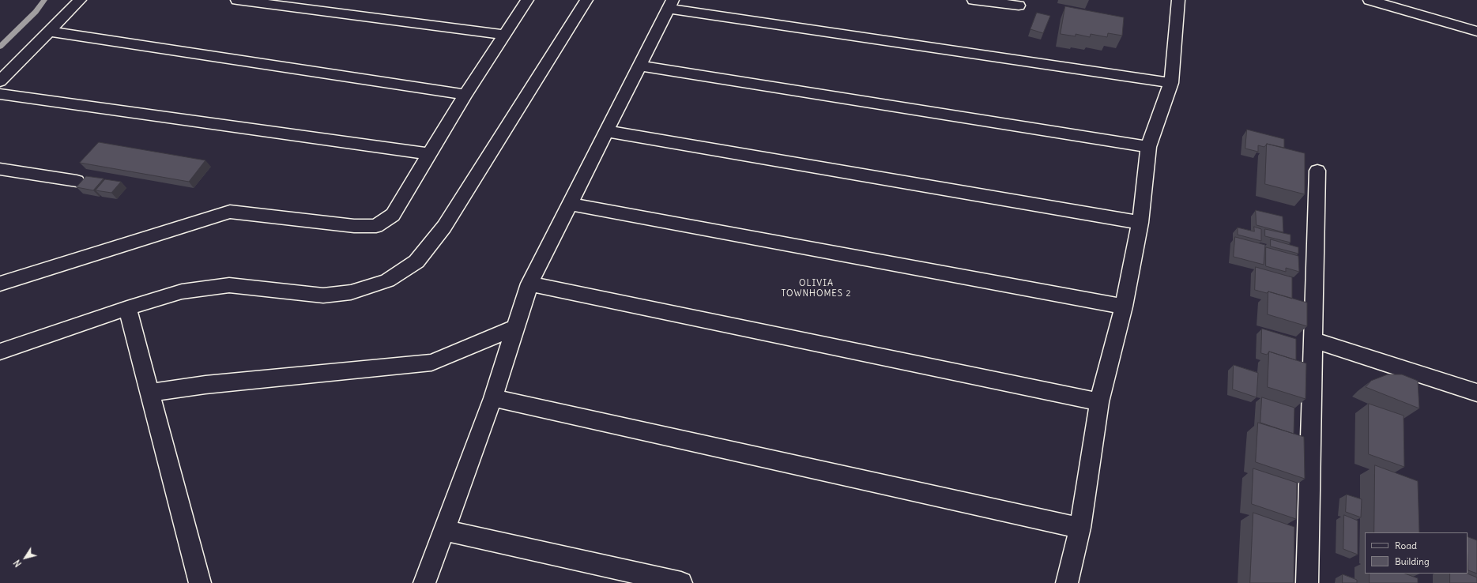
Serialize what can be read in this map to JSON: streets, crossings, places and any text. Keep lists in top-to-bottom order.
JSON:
{
  "districts": ["OLIVIA TOWNHOMES 2"],
  "legend": ["Road", "Building"],
  "north": "bottom left"
}
